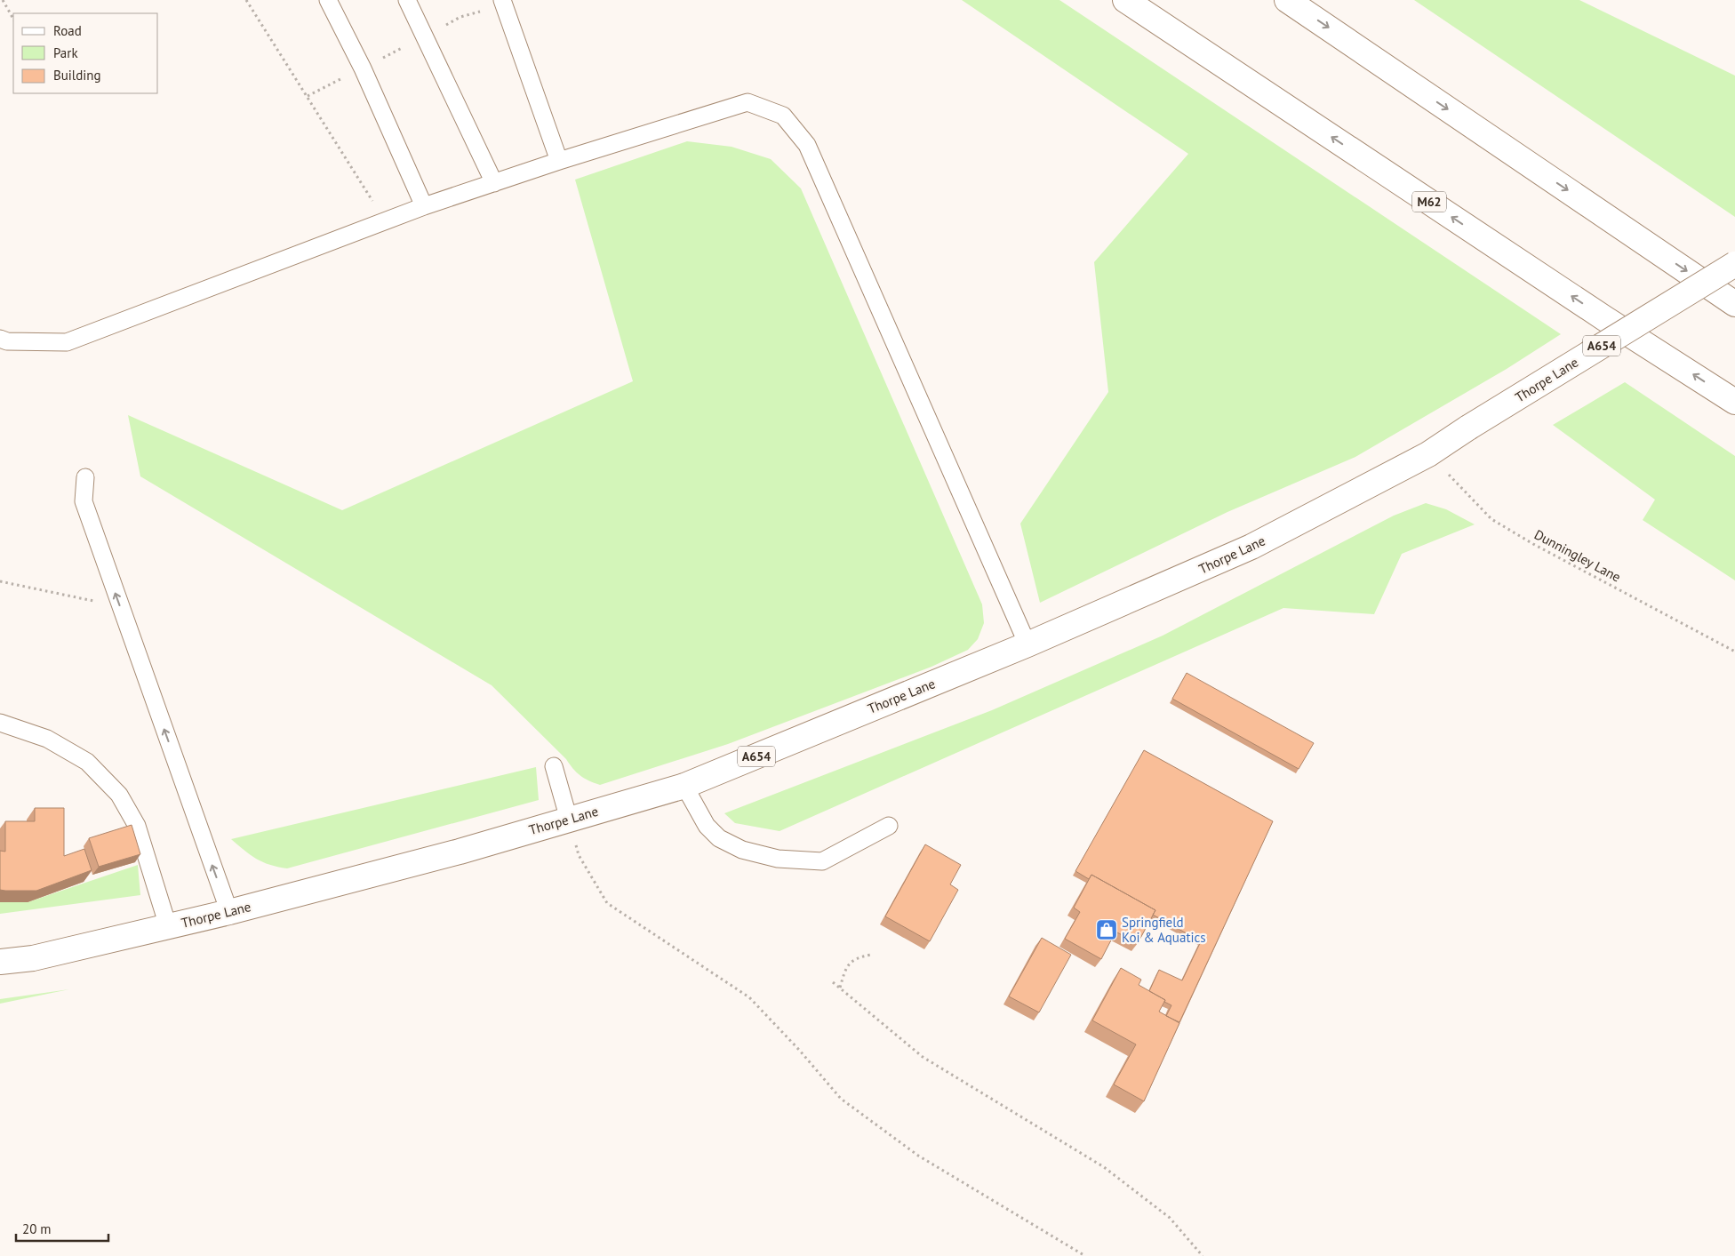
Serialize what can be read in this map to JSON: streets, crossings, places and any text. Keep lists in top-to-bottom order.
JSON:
{
  "streets": {
    "main road": ["M62", "A654", "Thorpe Lane"],
    "path": ["Dunningley Lane"]
  },
  "crossings": [
    ["Thorpe Lane", "Dunningley Lane"]
  ],
  "places": {
    "shop": ["Springfield Koi & Aquatics"]
  },
  "legend": ["Road", "Park", "Building"],
  "scale_bar": "20 m"
}
